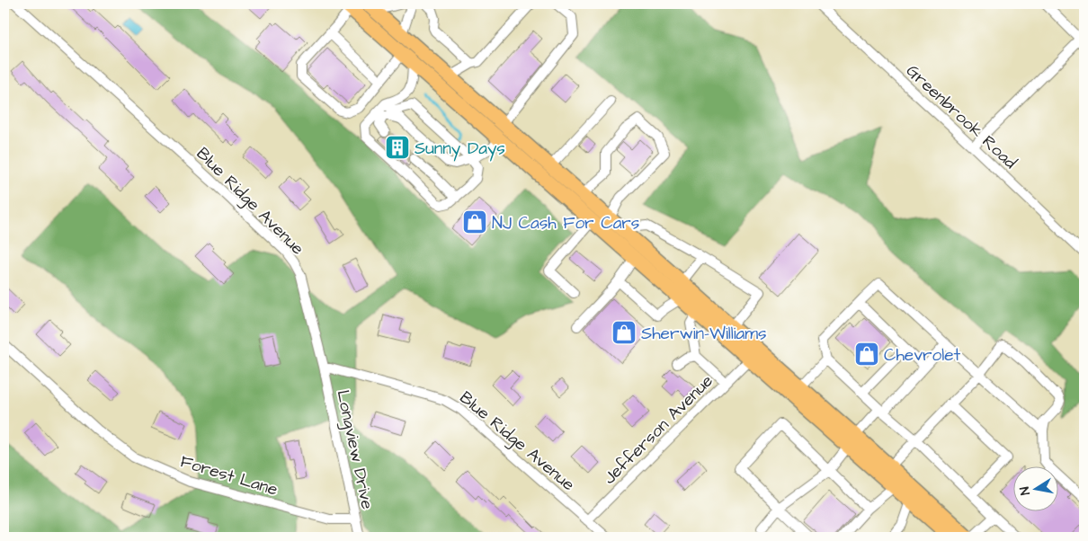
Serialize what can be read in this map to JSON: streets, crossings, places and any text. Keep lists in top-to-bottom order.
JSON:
{
  "streets": {
    "street": [
      "Greenbrook Road",
      "Blue Ridge Avenue",
      "Jefferson Avenue",
      "Longview Drive",
      "Forest Lane"
    ]
  },
  "crossings": [
    ["Blue Ridge Avenue", "Jefferson Avenue"],
    ["Blue Ridge Avenue", "Longview Drive"],
    ["Longview Drive", "Forest Lane"]
  ],
  "places": {
    "building": ["Sunny Days"],
    "shop": ["NJ Cash For Cars", "Sherwin-Williams", "Chevrolet"]
  },
  "north": "left"
}
